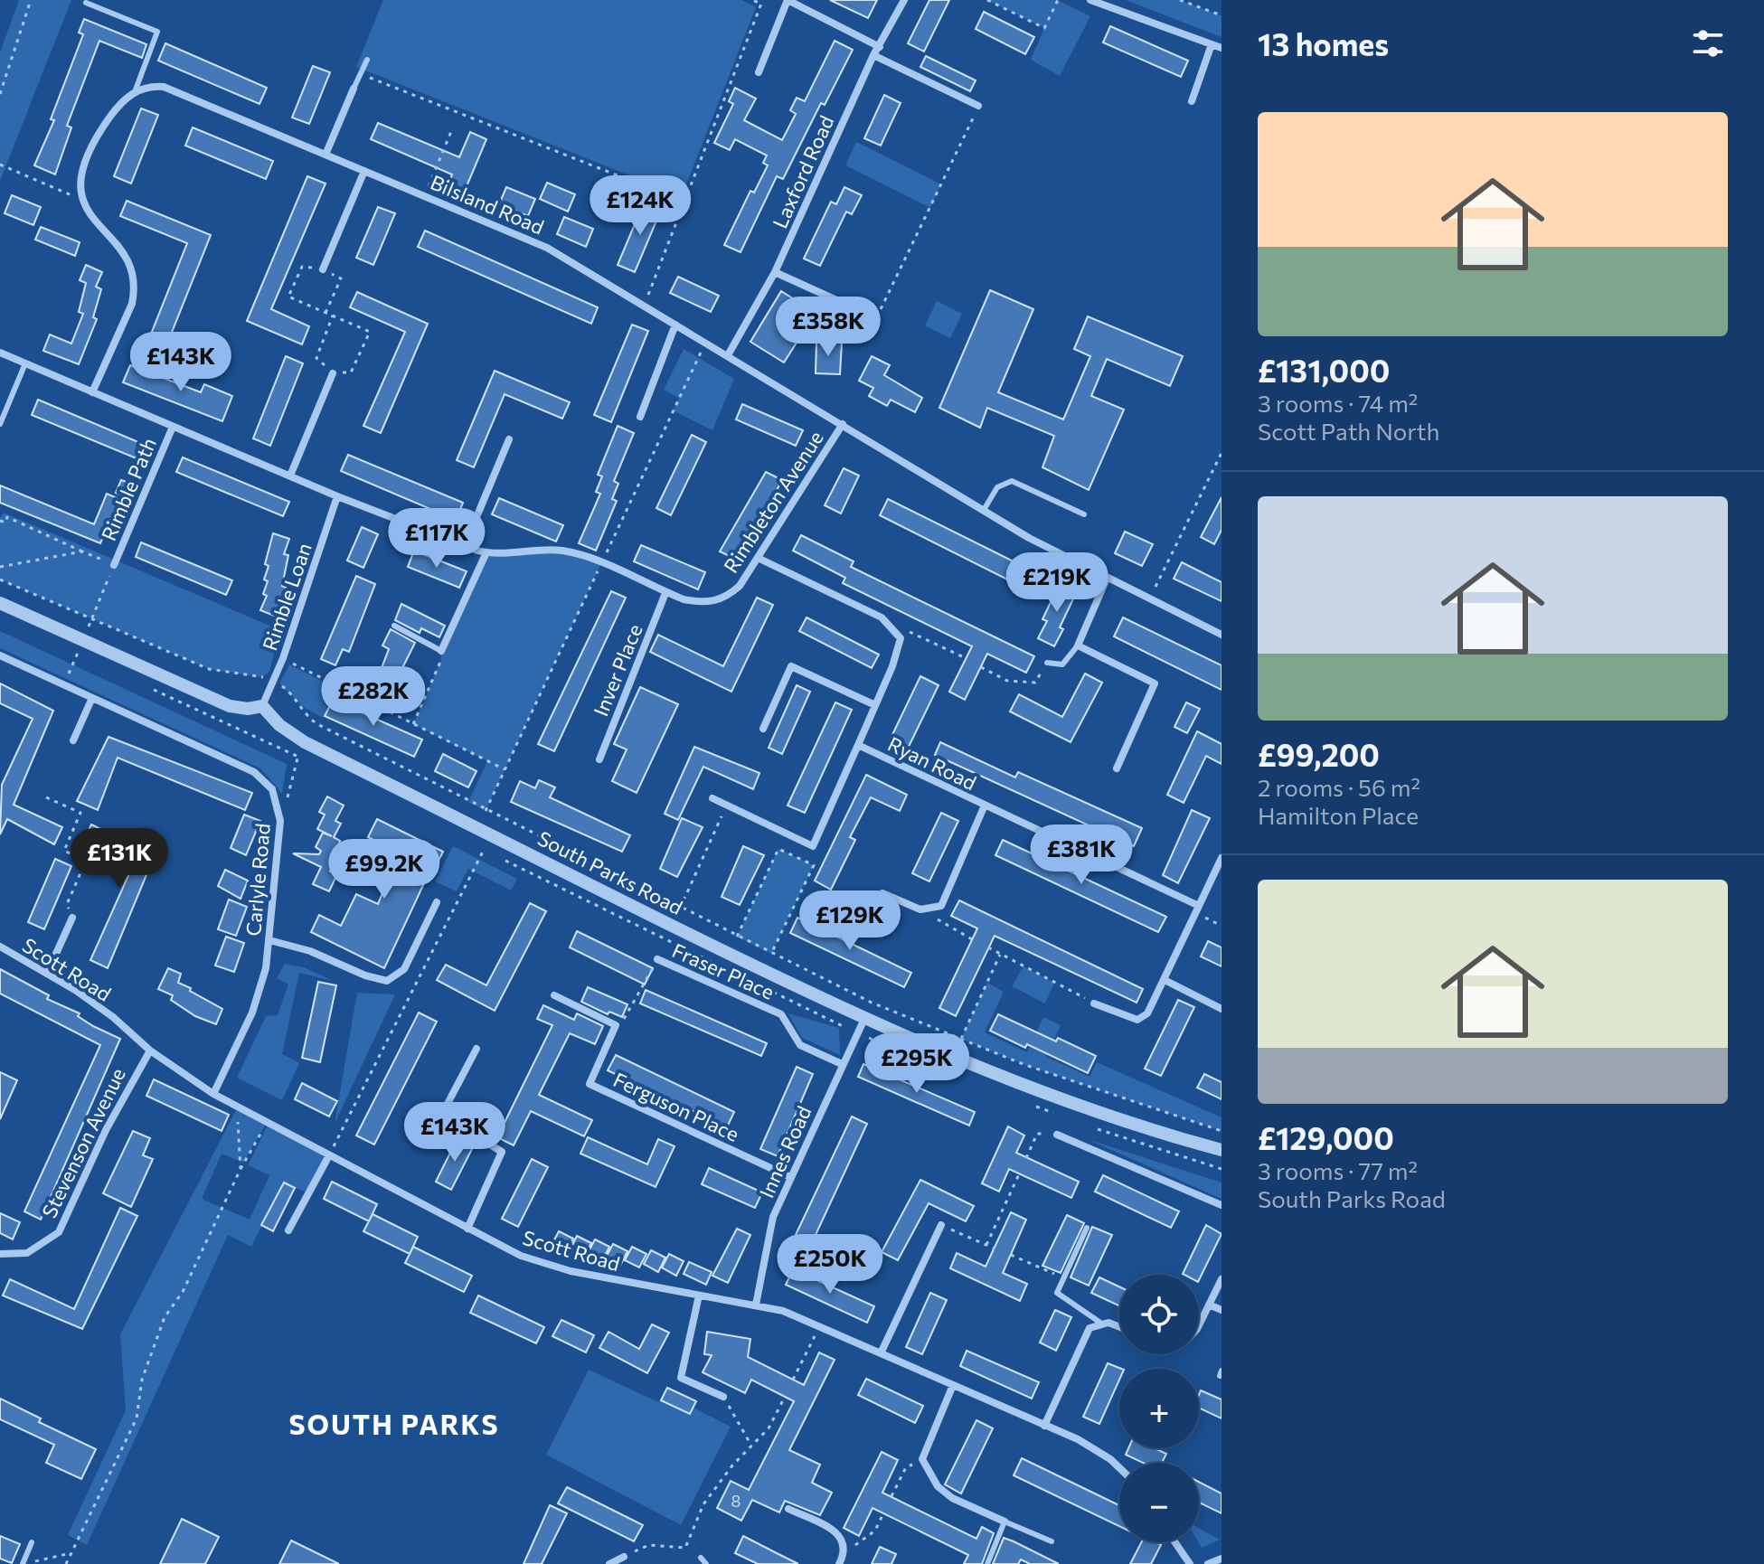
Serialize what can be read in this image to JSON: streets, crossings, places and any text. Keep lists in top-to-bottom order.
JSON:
{
  "streets": {
    "street": [
      "Laxford Road",
      "Bilsland Road",
      "Rimble Path",
      "Rimbleton Avenue",
      "Rimble Loan",
      "Inver Place",
      "Ryan Road",
      "South Parks Road",
      "Carlyle Road",
      "Scott Road",
      "Fraser Place",
      "Ferguson Place",
      "Stevenson Avenue",
      "Innes Road"
    ]
  },
  "crossings": [
    ["Laxford Road", "Bilsland Road"],
    ["Bilsland Road", "Rimbleton Avenue"],
    ["Rimble Path", "Rimbleton Avenue"],
    ["Rimbleton Avenue", "Rimble Loan"],
    ["Rimbleton Avenue", "Inver Place"],
    ["Rimble Loan", "South Parks Road"],
    ["South Parks Road", "Innes Road"],
    ["Carlyle Road", "Scott Road"],
    ["Scott Road", "Stevenson Avenue"],
    ["Scott Road", "Innes Road"],
    ["Fraser Place", "Innes Road"],
    ["Ferguson Place", "Innes Road"]
  ],
  "districts": ["SOUTH PARKS"],
  "house_numbers": ["8"],
  "page": {
    "heading": "13 homes",
    "list": [
      {
        "name": "£131,000",
        "note": "3 rooms · 74 m² · Scott Path North"
      },
      {
        "name": "£99,200",
        "note": "2 rooms · 56 m² · Hamilton Place"
      },
      {
        "name": "£129,000",
        "note": "3 rooms · 77 m² · South Parks Road"
      }
    ],
    "price": [
      "£124K",
      "£358K",
      "£143K",
      "£117K",
      "£219K",
      "£282K",
      "£381K",
      "£131K",
      "£99.2K",
      "£129K",
      "£295K",
      "£143K",
      "£250K"
    ],
    "map_buttons": ["+", "−"]
  }
}
